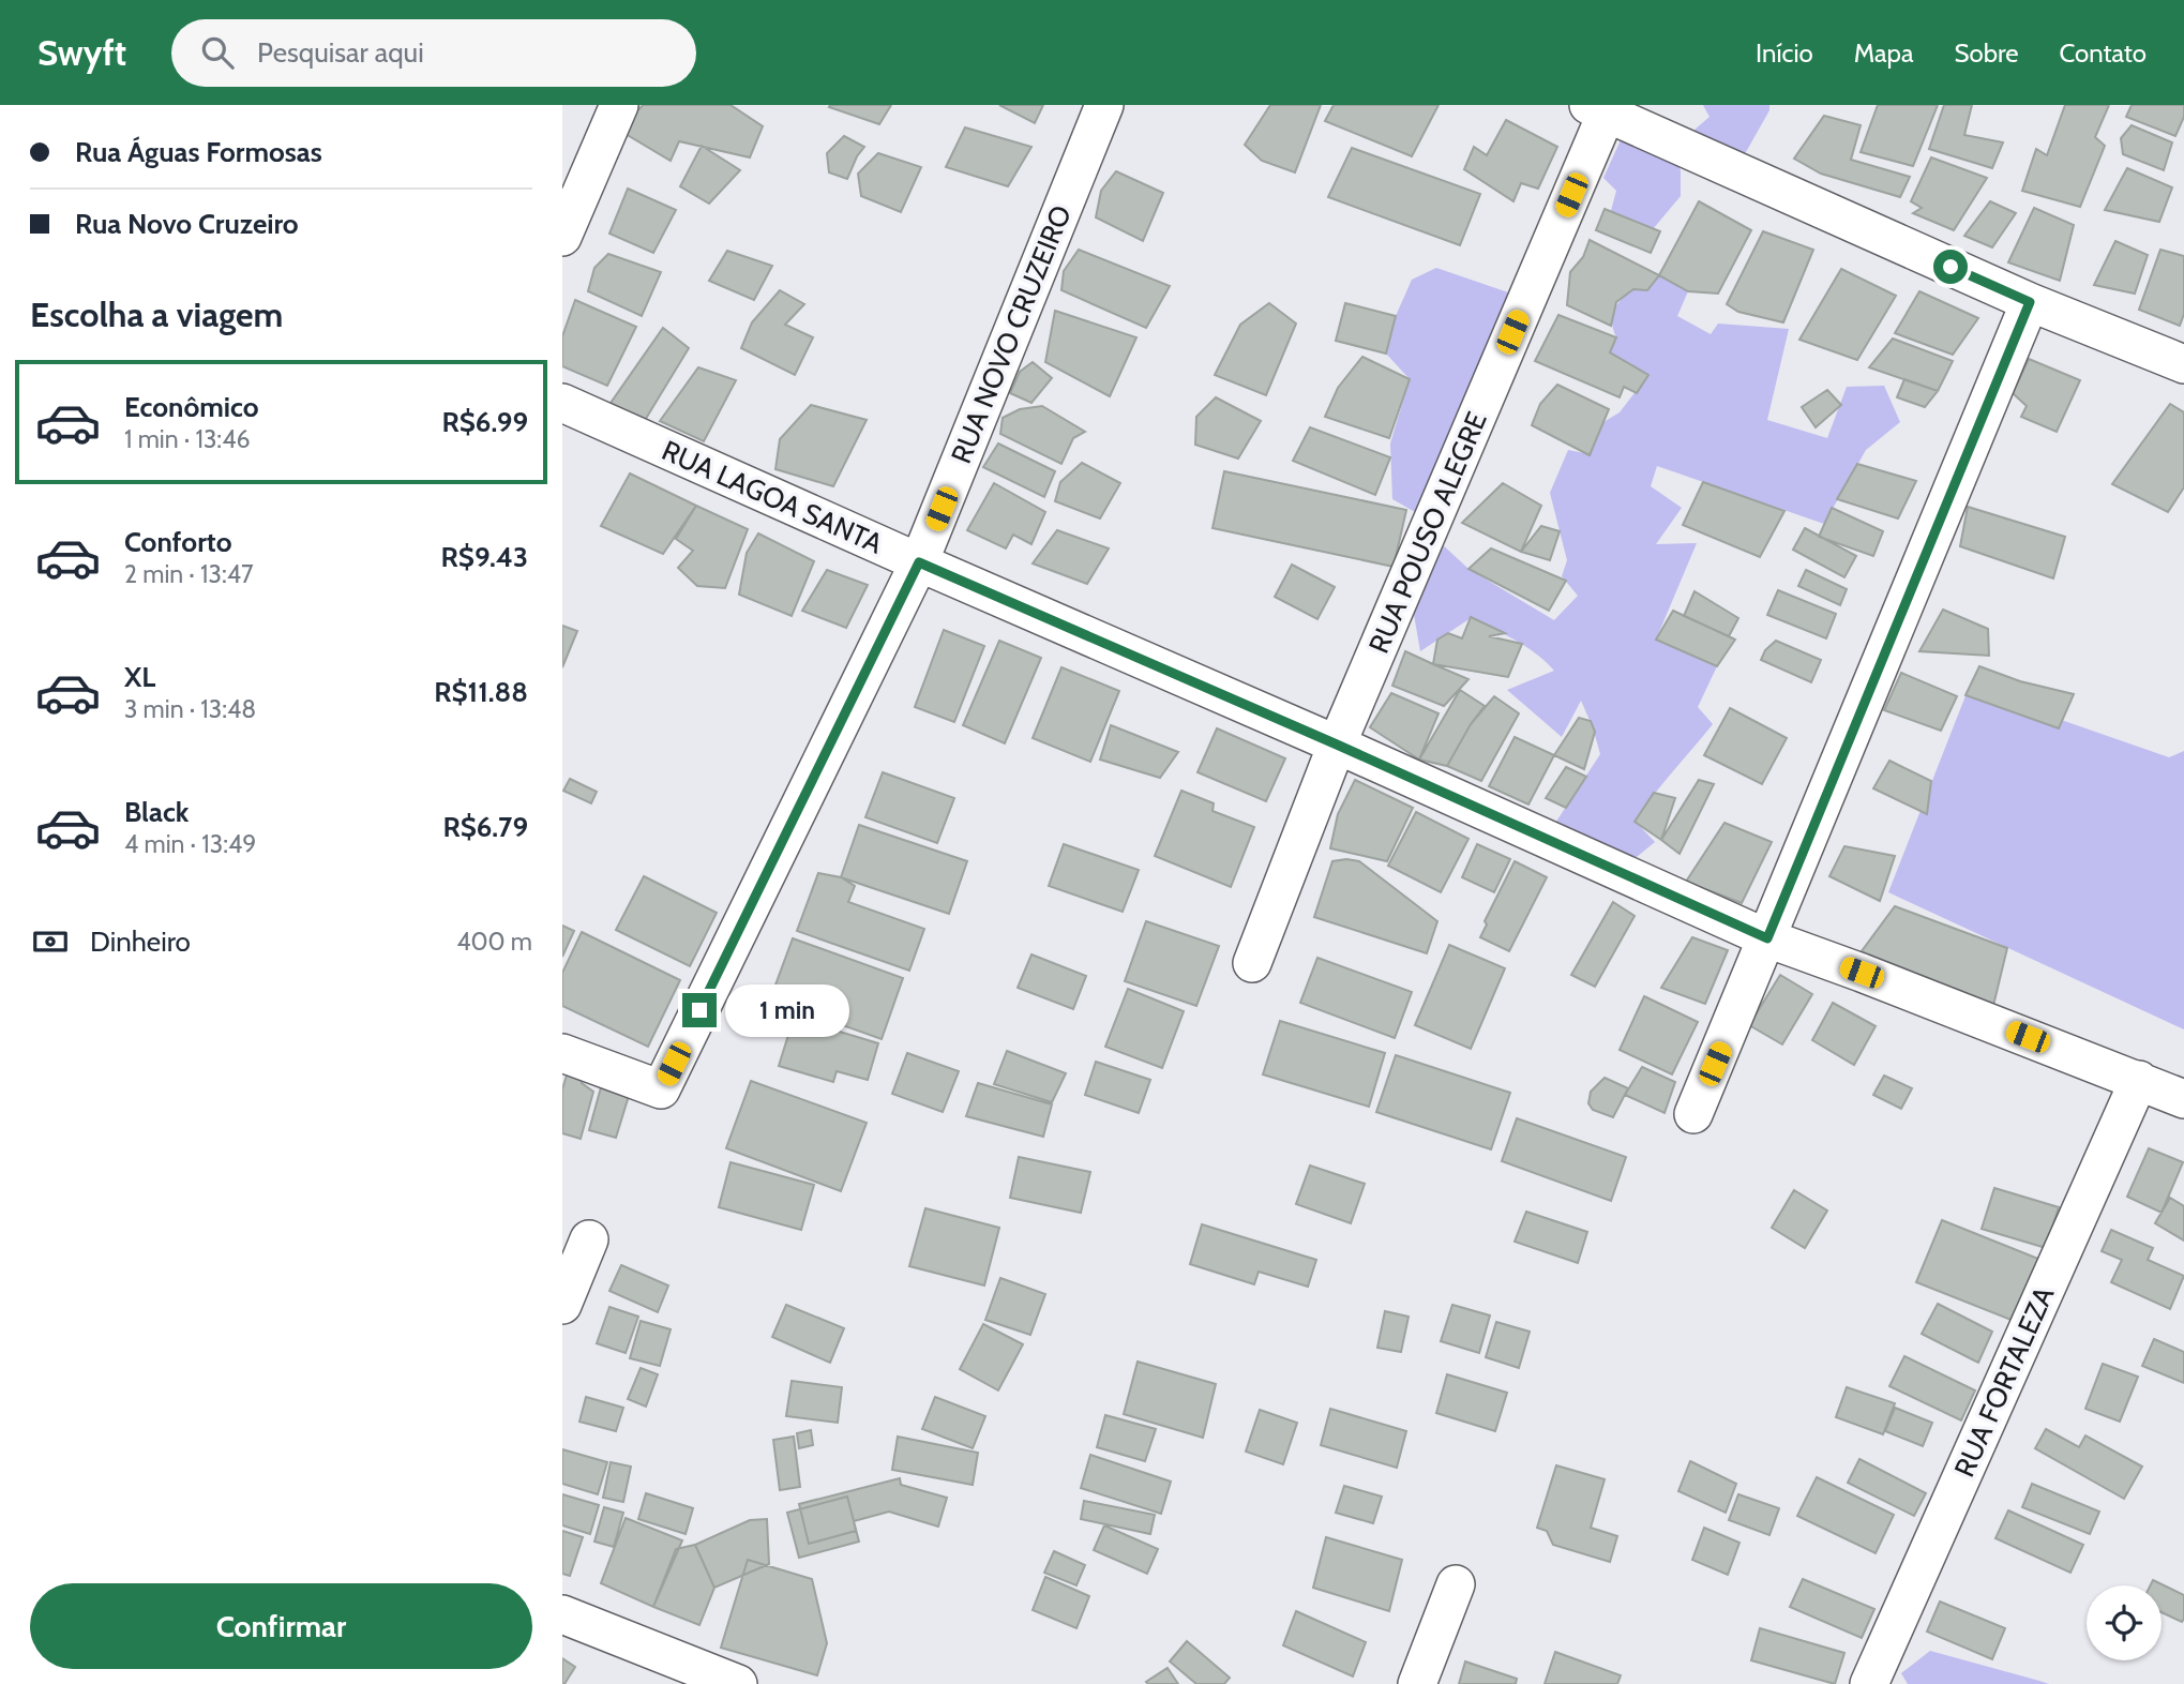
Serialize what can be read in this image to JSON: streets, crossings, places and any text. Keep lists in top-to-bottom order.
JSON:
{
  "streets": {
    "street": [
      "RUA NOVO CRUZEIRO",
      "RUA LAGOA SANTA",
      "RUA POUSO ALEGRE",
      "RUA FORTALEZA"
    ]
  },
  "crossings": [
    ["RUA NOVO CRUZEIRO", "RUA LAGOA SANTA"],
    ["RUA LAGOA SANTA", "RUA POUSO ALEGRE"],
    ["RUA LAGOA SANTA", "RUA FORTALEZA"]
  ],
  "page": {
    "header": "Swyft",
    "search": "Pesquisar aqui",
    "nav": [
      "Início",
      "Mapa",
      "Sobre",
      "Contato"
    ],
    "banner": ["Rua Águas Formosas", "Rua Novo Cruzeiro"],
    "heading": "Escolha a viagem",
    "list": [
      {
        "name": "Econômico",
        "note": "1 min · 13:46",
        "value": "R$6.99"
      },
      {
        "name": "Conforto",
        "note": "2 min · 13:47",
        "value": "R$9.43"
      },
      {
        "name": "XL",
        "note": "3 min · 13:48",
        "value": "R$11.88"
      },
      {
        "name": "Black",
        "note": "4 min · 13:49",
        "value": "R$6.79"
      }
    ],
    "pay": ["Dinheiro", "400 m"],
    "bubble": "1 min",
    "buttons": "Confirmar"
  }
}
